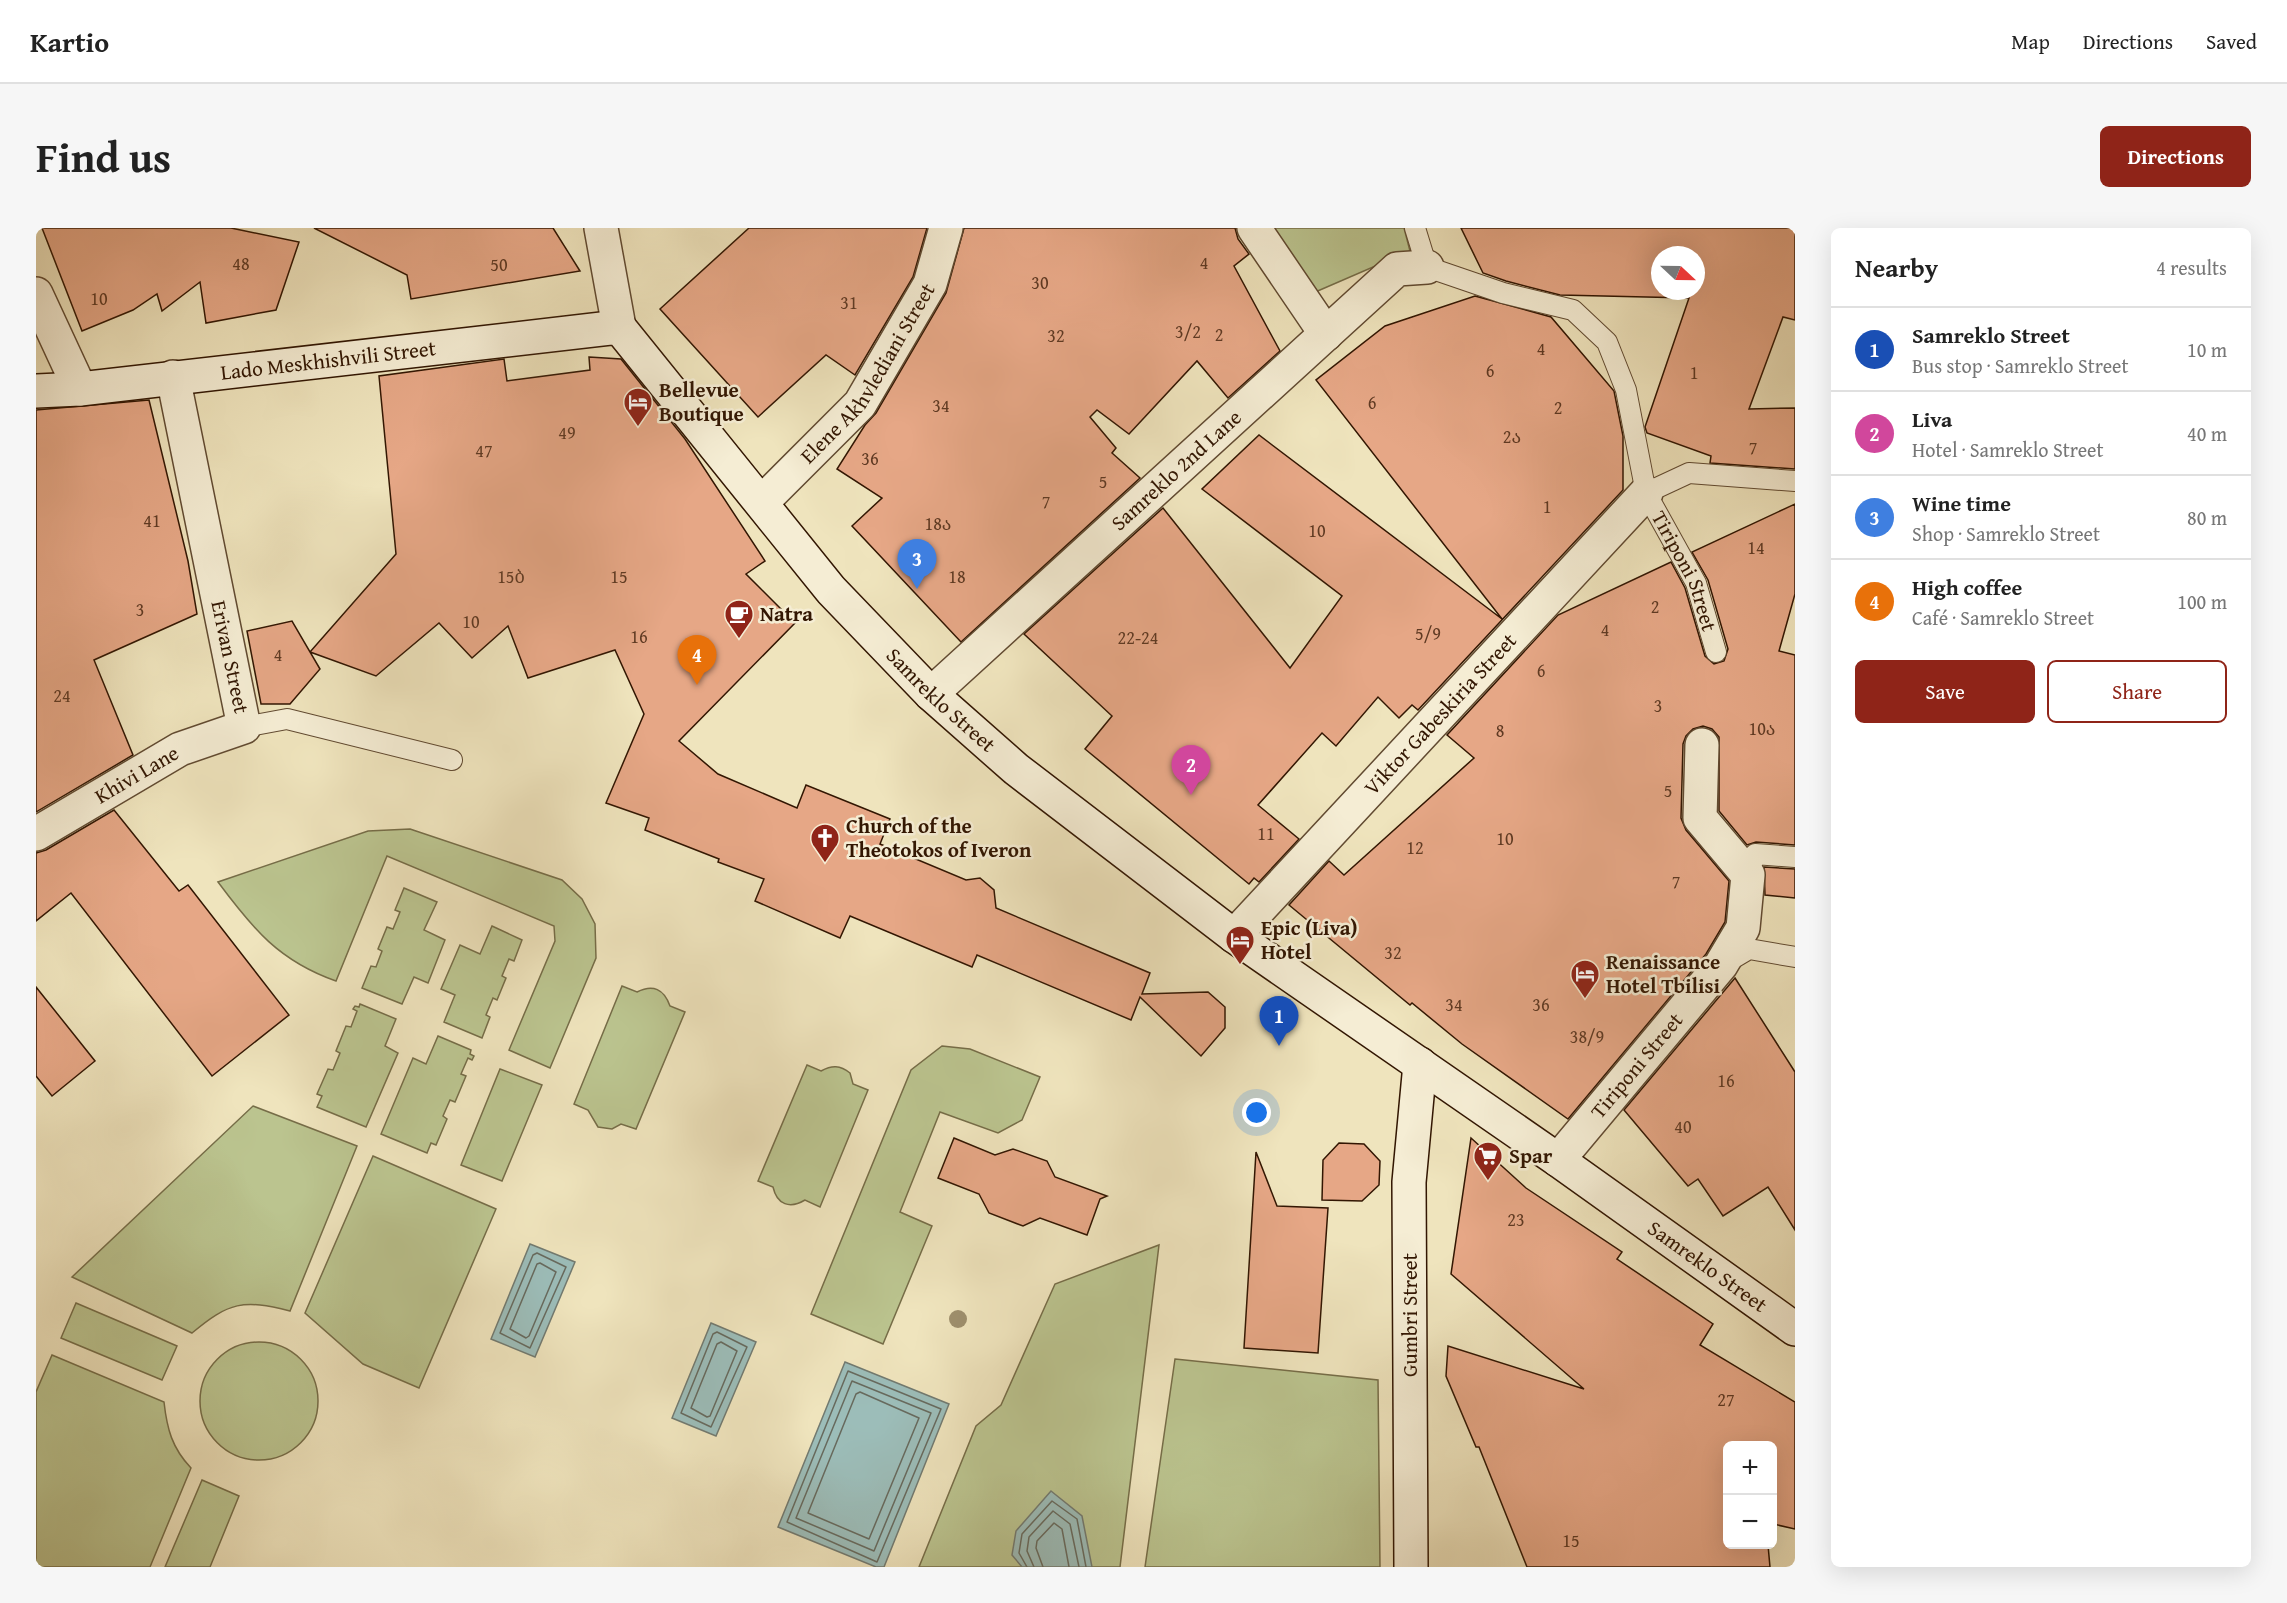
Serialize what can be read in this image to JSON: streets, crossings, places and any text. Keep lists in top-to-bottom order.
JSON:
{
  "streets": {
    "street": [
      "Lado Meskhishvili Street",
      "Elene Akhvlediani Street",
      "Samreklo 2nd Lane",
      "Tiriponi Street",
      "Erivan Street",
      "Samreklo Street",
      "Viktor Gabeskiria Street",
      "Khivi Lane",
      "Gumbri Street"
    ]
  },
  "crossings": [
    ["Lado Meskhishvili Street", "Erivan Street"],
    ["Lado Meskhishvili Street", "Samreklo Street"],
    ["Elene Akhvlediani Street", "Samreklo Street"],
    ["Samreklo 2nd Lane", "Tiriponi Street"],
    ["Samreklo 2nd Lane", "Samreklo Street"],
    ["Tiriponi Street", "Samreklo Street"],
    ["Tiriponi Street", "Viktor Gabeskiria Street"],
    ["Erivan Street", "Khivi Lane"],
    ["Samreklo Street", "Viktor Gabeskiria Street"],
    ["Samreklo Street", "Gumbri Street"]
  ],
  "places": {
    "hotel": ["Bellevue Boutique", "Epic (Liva) Hotel", "Renaissance Hotel Tbilisi"],
    "cafe": ["Natra"],
    "church": ["Church of the Theotokos of Iveron"],
    "supermarket": ["Spar"]
  },
  "house_numbers": [
    "4",
    "48",
    "50",
    "30",
    "10",
    "31",
    "3/2",
    "2",
    "32",
    "4",
    "6",
    "1",
    "6",
    "34",
    "2",
    "49",
    "2ა",
    "7",
    "47",
    "36",
    "5",
    "7",
    "1",
    "41",
    "18ა",
    "10",
    "14",
    "15ბ",
    "15",
    "18",
    "2",
    "3",
    "10",
    "4",
    "5/9",
    "16",
    "22-24",
    "4",
    "6",
    "24",
    "3",
    "10ა",
    "8",
    "5",
    "11",
    "10",
    "12",
    "7",
    "32",
    "34",
    "36",
    "38/9",
    "16",
    "40",
    "23",
    "27",
    "15"
  ],
  "north": "right",
  "page": {
    "header": "Kartio",
    "nav": ["Map", "Directions", "Saved"],
    "title": "Find us",
    "buttons": [
      "Directions",
      ["Save", "Share"]
    ],
    "heading": ["Nearby", "4 results"],
    "list": [
      {
        "mark": "1",
        "name": "Samreklo Street",
        "note": "Bus stop · Samreklo Street",
        "value": "10 m"
      },
      {
        "mark": "2",
        "name": "Liva",
        "note": "Hotel · Samreklo Street",
        "value": "40 m"
      },
      {
        "mark": "3",
        "name": "Wine time",
        "note": "Shop · Samreklo Street",
        "value": "80 m"
      },
      {
        "mark": "4",
        "name": "High coffee",
        "note": "Café · Samreklo Street",
        "value": "100 m"
      }
    ],
    "pins": [
      "3",
      "4",
      "2",
      "1"
    ],
    "map_buttons": ["+", "−"]
  }
}
